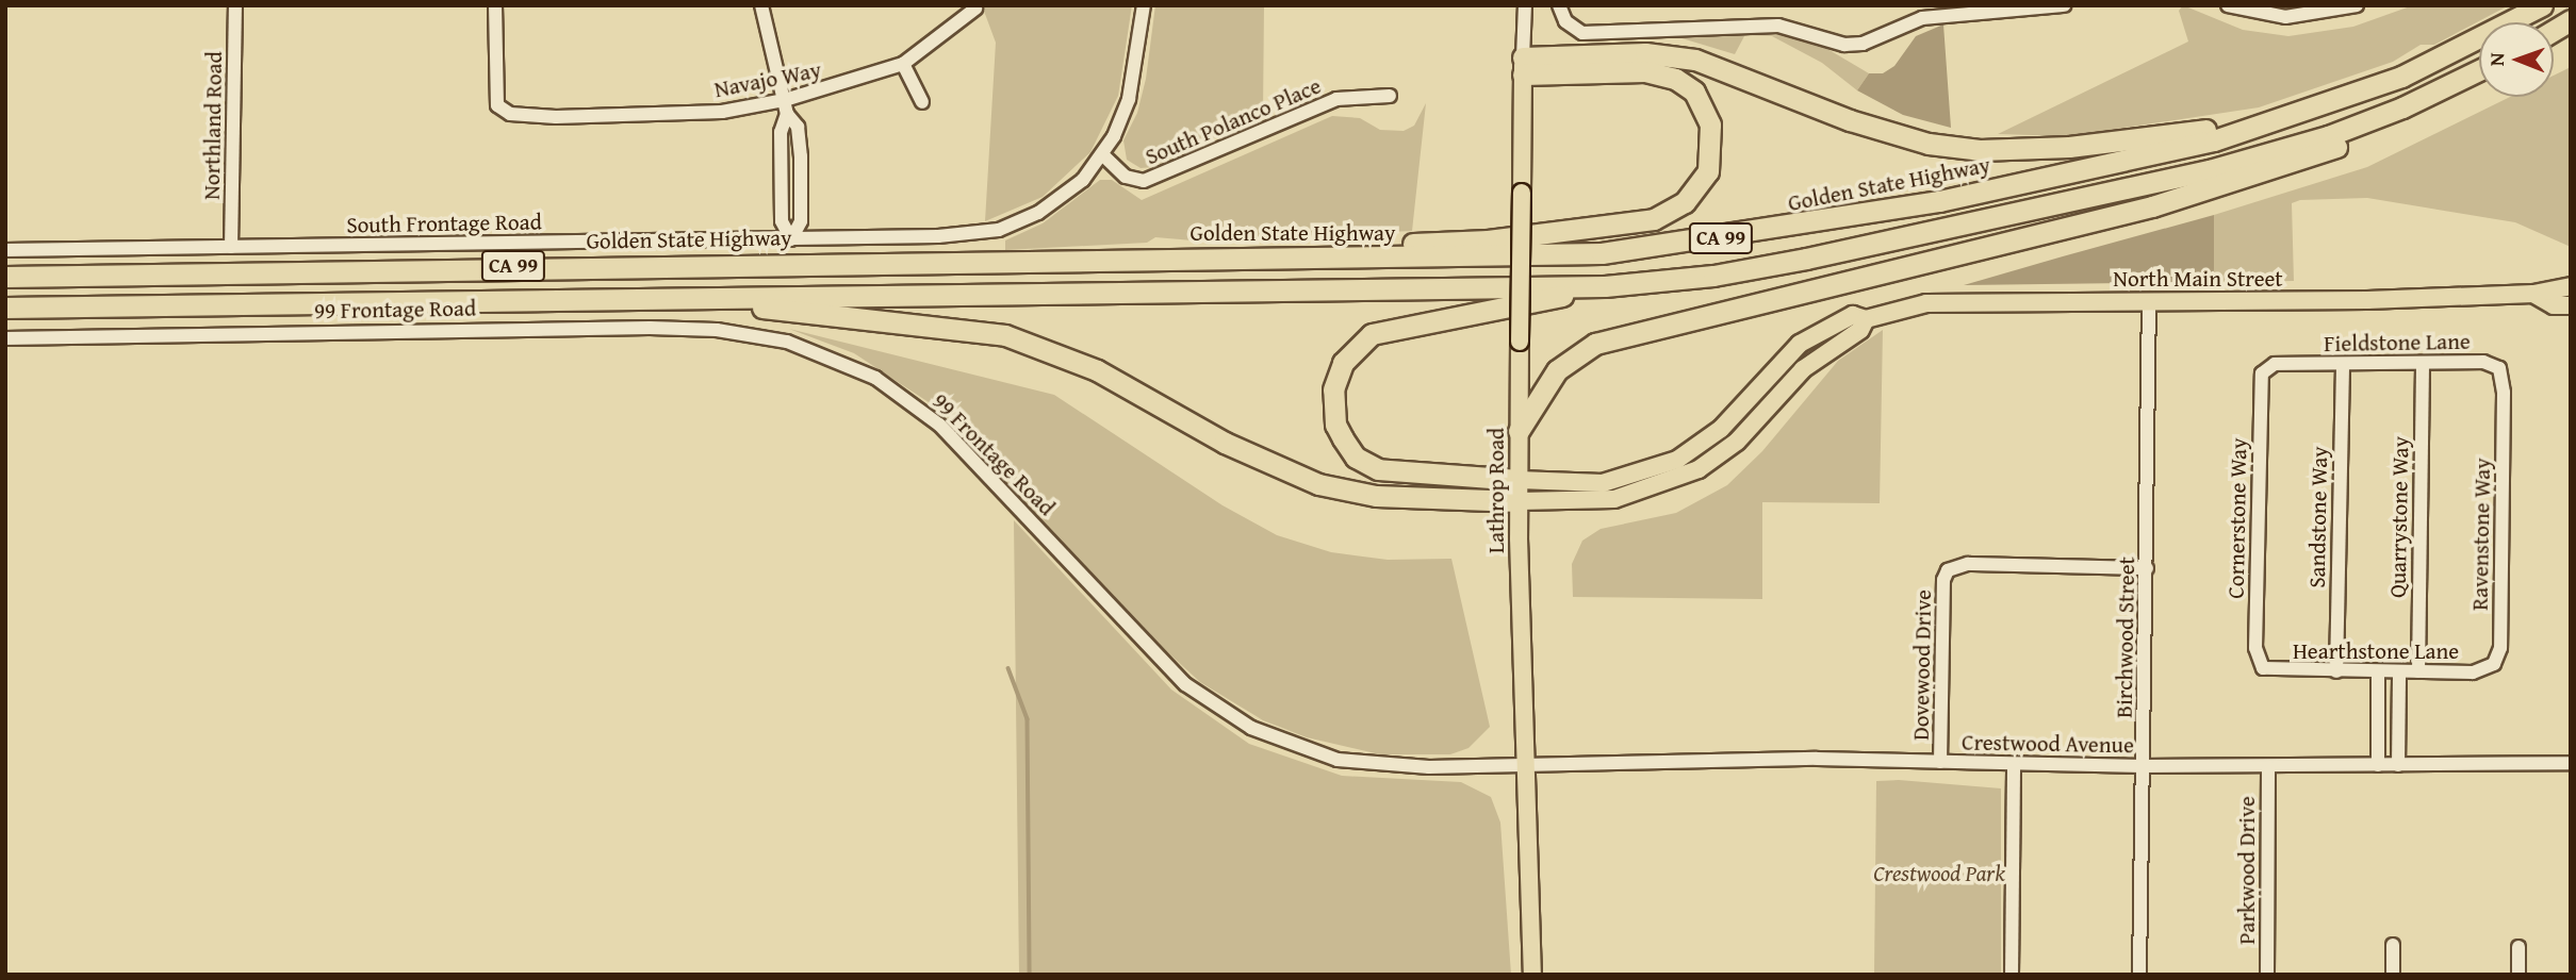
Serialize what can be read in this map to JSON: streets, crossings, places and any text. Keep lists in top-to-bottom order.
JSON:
{
  "streets": {
    "highway": ["Golden State Highway", "CA 99"],
    "main road": ["North Main Street", "Lathrop Road"],
    "street": [
      "Navajo Way",
      "South Polanco Place",
      "Northland Road",
      "South Frontage Road",
      "99 Frontage Road",
      "Fieldstone Lane",
      "Sandstone Way",
      "Quarrystone Way",
      "Cornerstone Way",
      "Ravenstone Way",
      "Birchwood Street",
      "Hearthstone Lane",
      "Dovewood Drive",
      "Crestwood Avenue",
      "Parkwood Drive"
    ]
  },
  "crossings": [
    ["South Polanco Place", "South Frontage Road"],
    ["Northland Road", "South Frontage Road"],
    ["North Main Street", "Lathrop Road"],
    ["North Main Street", "Birchwood Street"],
    ["99 Frontage Road", "Lathrop Road"],
    ["99 Frontage Road", "Crestwood Avenue"],
    ["Fieldstone Lane", "Sandstone Way"],
    ["Fieldstone Lane", "Quarrystone Way"],
    ["Fieldstone Lane", "Cornerstone Way"],
    ["Fieldstone Lane", "Ravenstone Way"],
    ["Lathrop Road", "Crestwood Avenue"],
    ["Sandstone Way", "Hearthstone Lane"],
    ["Quarrystone Way", "Hearthstone Lane"],
    ["Cornerstone Way", "Hearthstone Lane"],
    ["Ravenstone Way", "Hearthstone Lane"],
    ["Birchwood Street", "Dovewood Drive"],
    ["Birchwood Street", "Crestwood Avenue"],
    ["Dovewood Drive", "Crestwood Avenue"],
    ["Crestwood Avenue", "Parkwood Drive"]
  ],
  "parks": ["Crestwood Park"],
  "north": "left"
}
